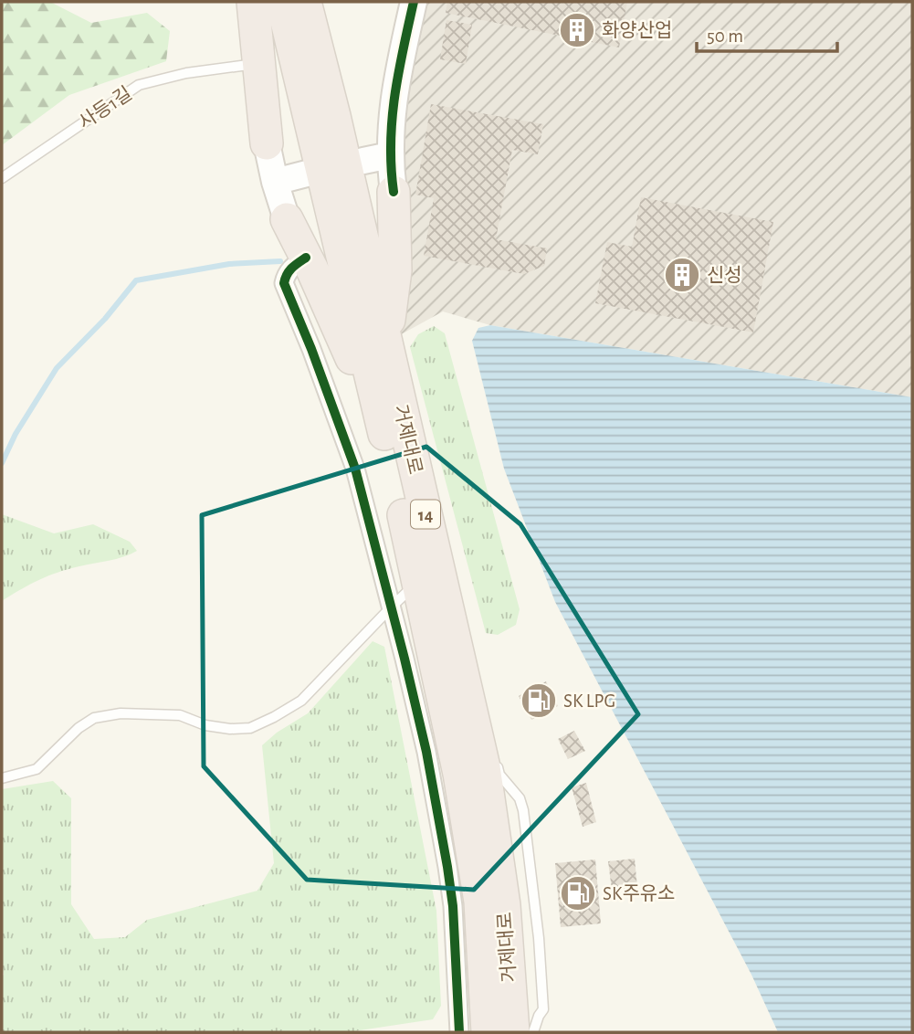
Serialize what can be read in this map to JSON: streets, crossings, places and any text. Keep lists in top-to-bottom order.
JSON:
{
  "streets": {
    "highway": ["거제대로", "14"],
    "lane": ["사등1길"]
  },
  "places": {
    "building": ["화양산업", "신성"],
    "fuel station": ["SK LPG", "SK주유소"]
  },
  "scale_bar": "50 m"
}
